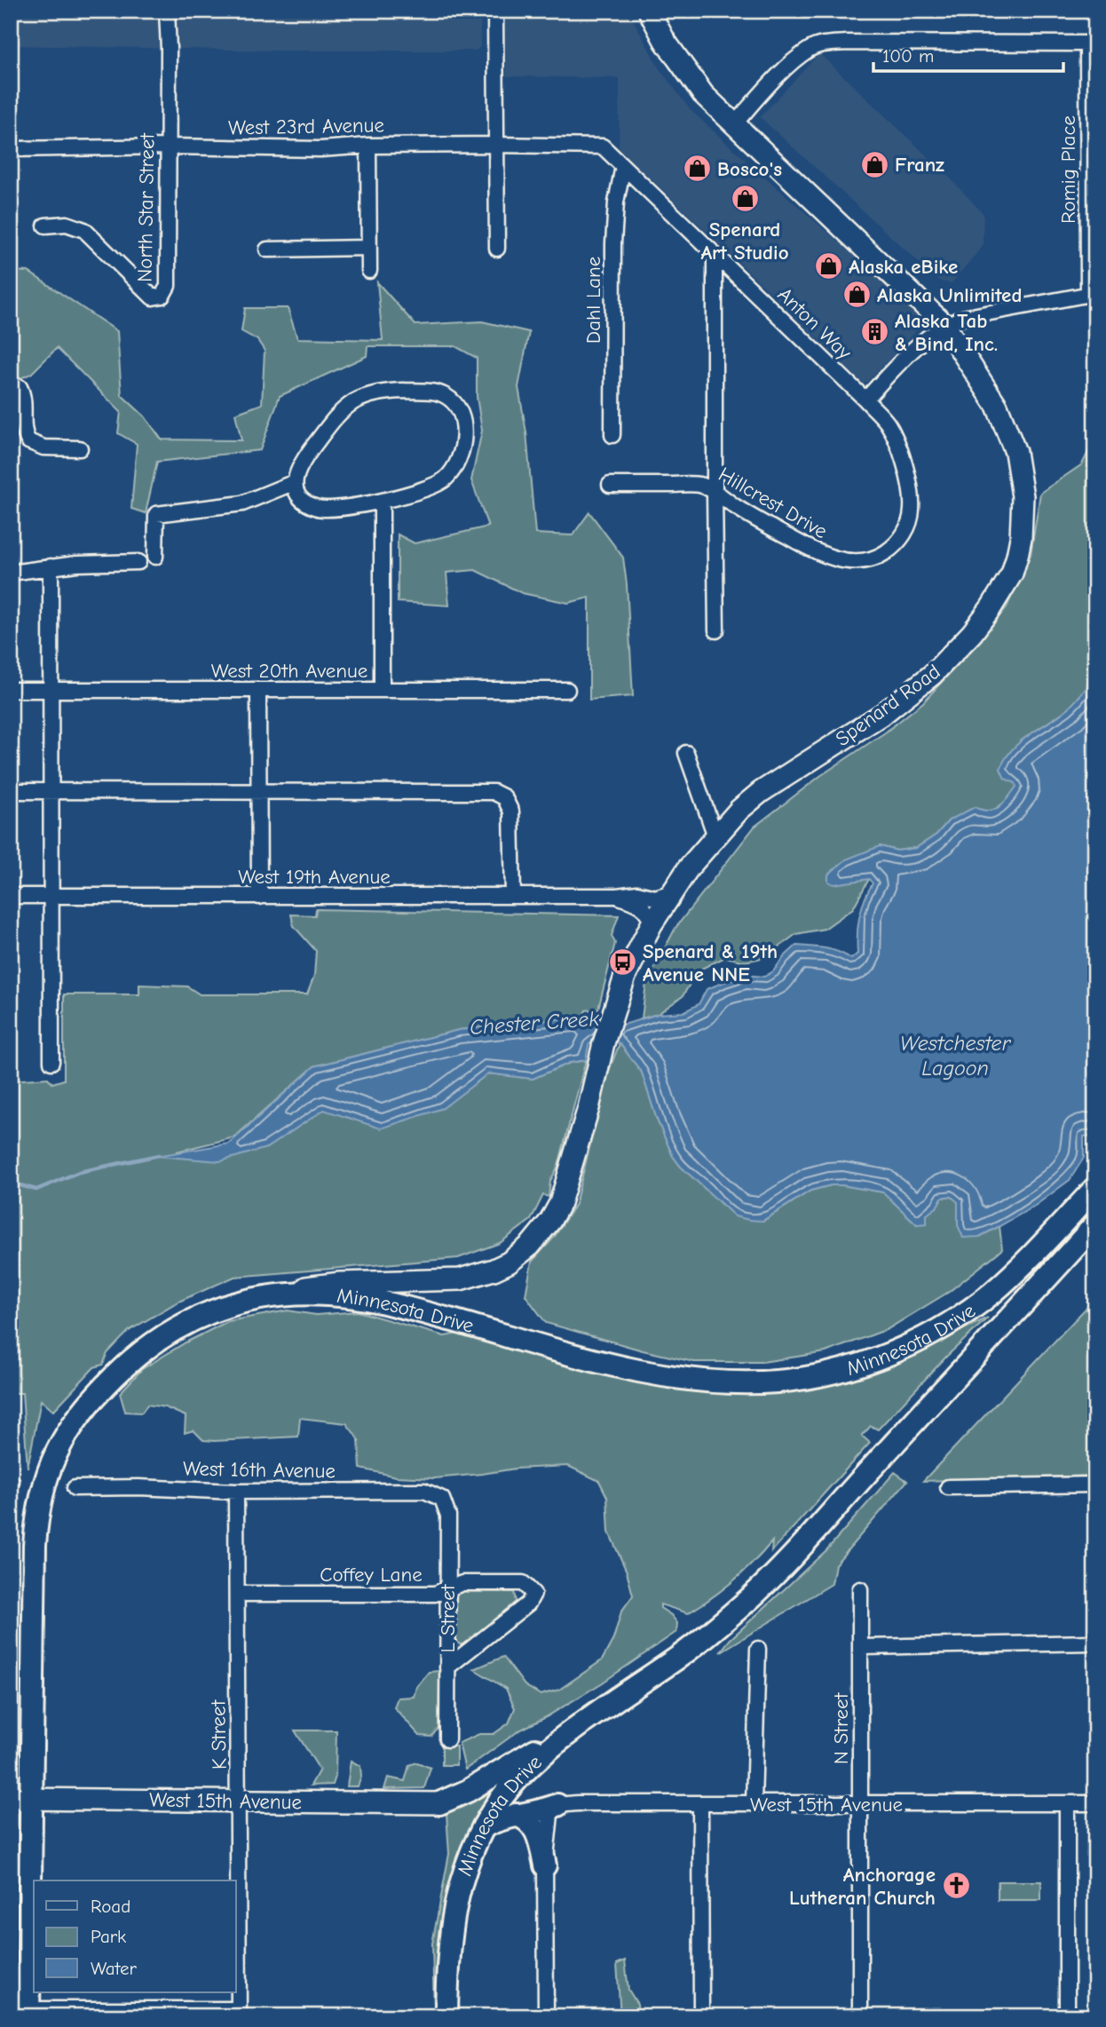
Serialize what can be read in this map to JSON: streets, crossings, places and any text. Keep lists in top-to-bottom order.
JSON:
{
  "streets": {
    "main road": ["Spenard Road", "Minnesota Drive", "West 15th Avenue"],
    "street": [
      "West 23rd Avenue",
      "Romig Place",
      "North Star Street",
      "Dahl Lane",
      "Anton Way",
      "Hillcrest Drive",
      "West 20th Avenue",
      "West 19th Avenue",
      "West 16th Avenue",
      "Coffey Lane",
      "L Street",
      "N Street",
      "K Street"
    ]
  },
  "crossings": [
    ["West 23rd Avenue", "North Star Street"],
    ["West 23rd Avenue", "Anton Way"],
    ["Dahl Lane", "Anton Way"],
    ["Anton Way", "Hillcrest Drive"],
    ["Spenard Road", "West 19th Avenue"],
    ["Spenard Road", "Minnesota Drive"],
    ["Minnesota Drive", "West 15th Avenue"],
    ["West 16th Avenue", "L Street"],
    ["West 16th Avenue", "K Street"],
    ["Coffey Lane", "L Street"],
    ["Coffey Lane", "K Street"],
    ["N Street", "West 15th Avenue"],
    ["K Street", "West 15th Avenue"]
  ],
  "water": ["Chester Creek", "Westchester Lagoon"],
  "places": {
    "shop": [
      "Franz",
      "Bosco's",
      "Spenard Art Studio",
      "Alaska eBike",
      "Alaska Unlimited"
    ],
    "building": ["Alaska Tab & Bind, Inc."],
    "bus stop": ["Spenard & 19th Avenue NNE"],
    "church": ["Anchorage Lutheran Church"]
  },
  "legend": ["Road", "Park", "Water"],
  "scale_bar": "100 m"
}
